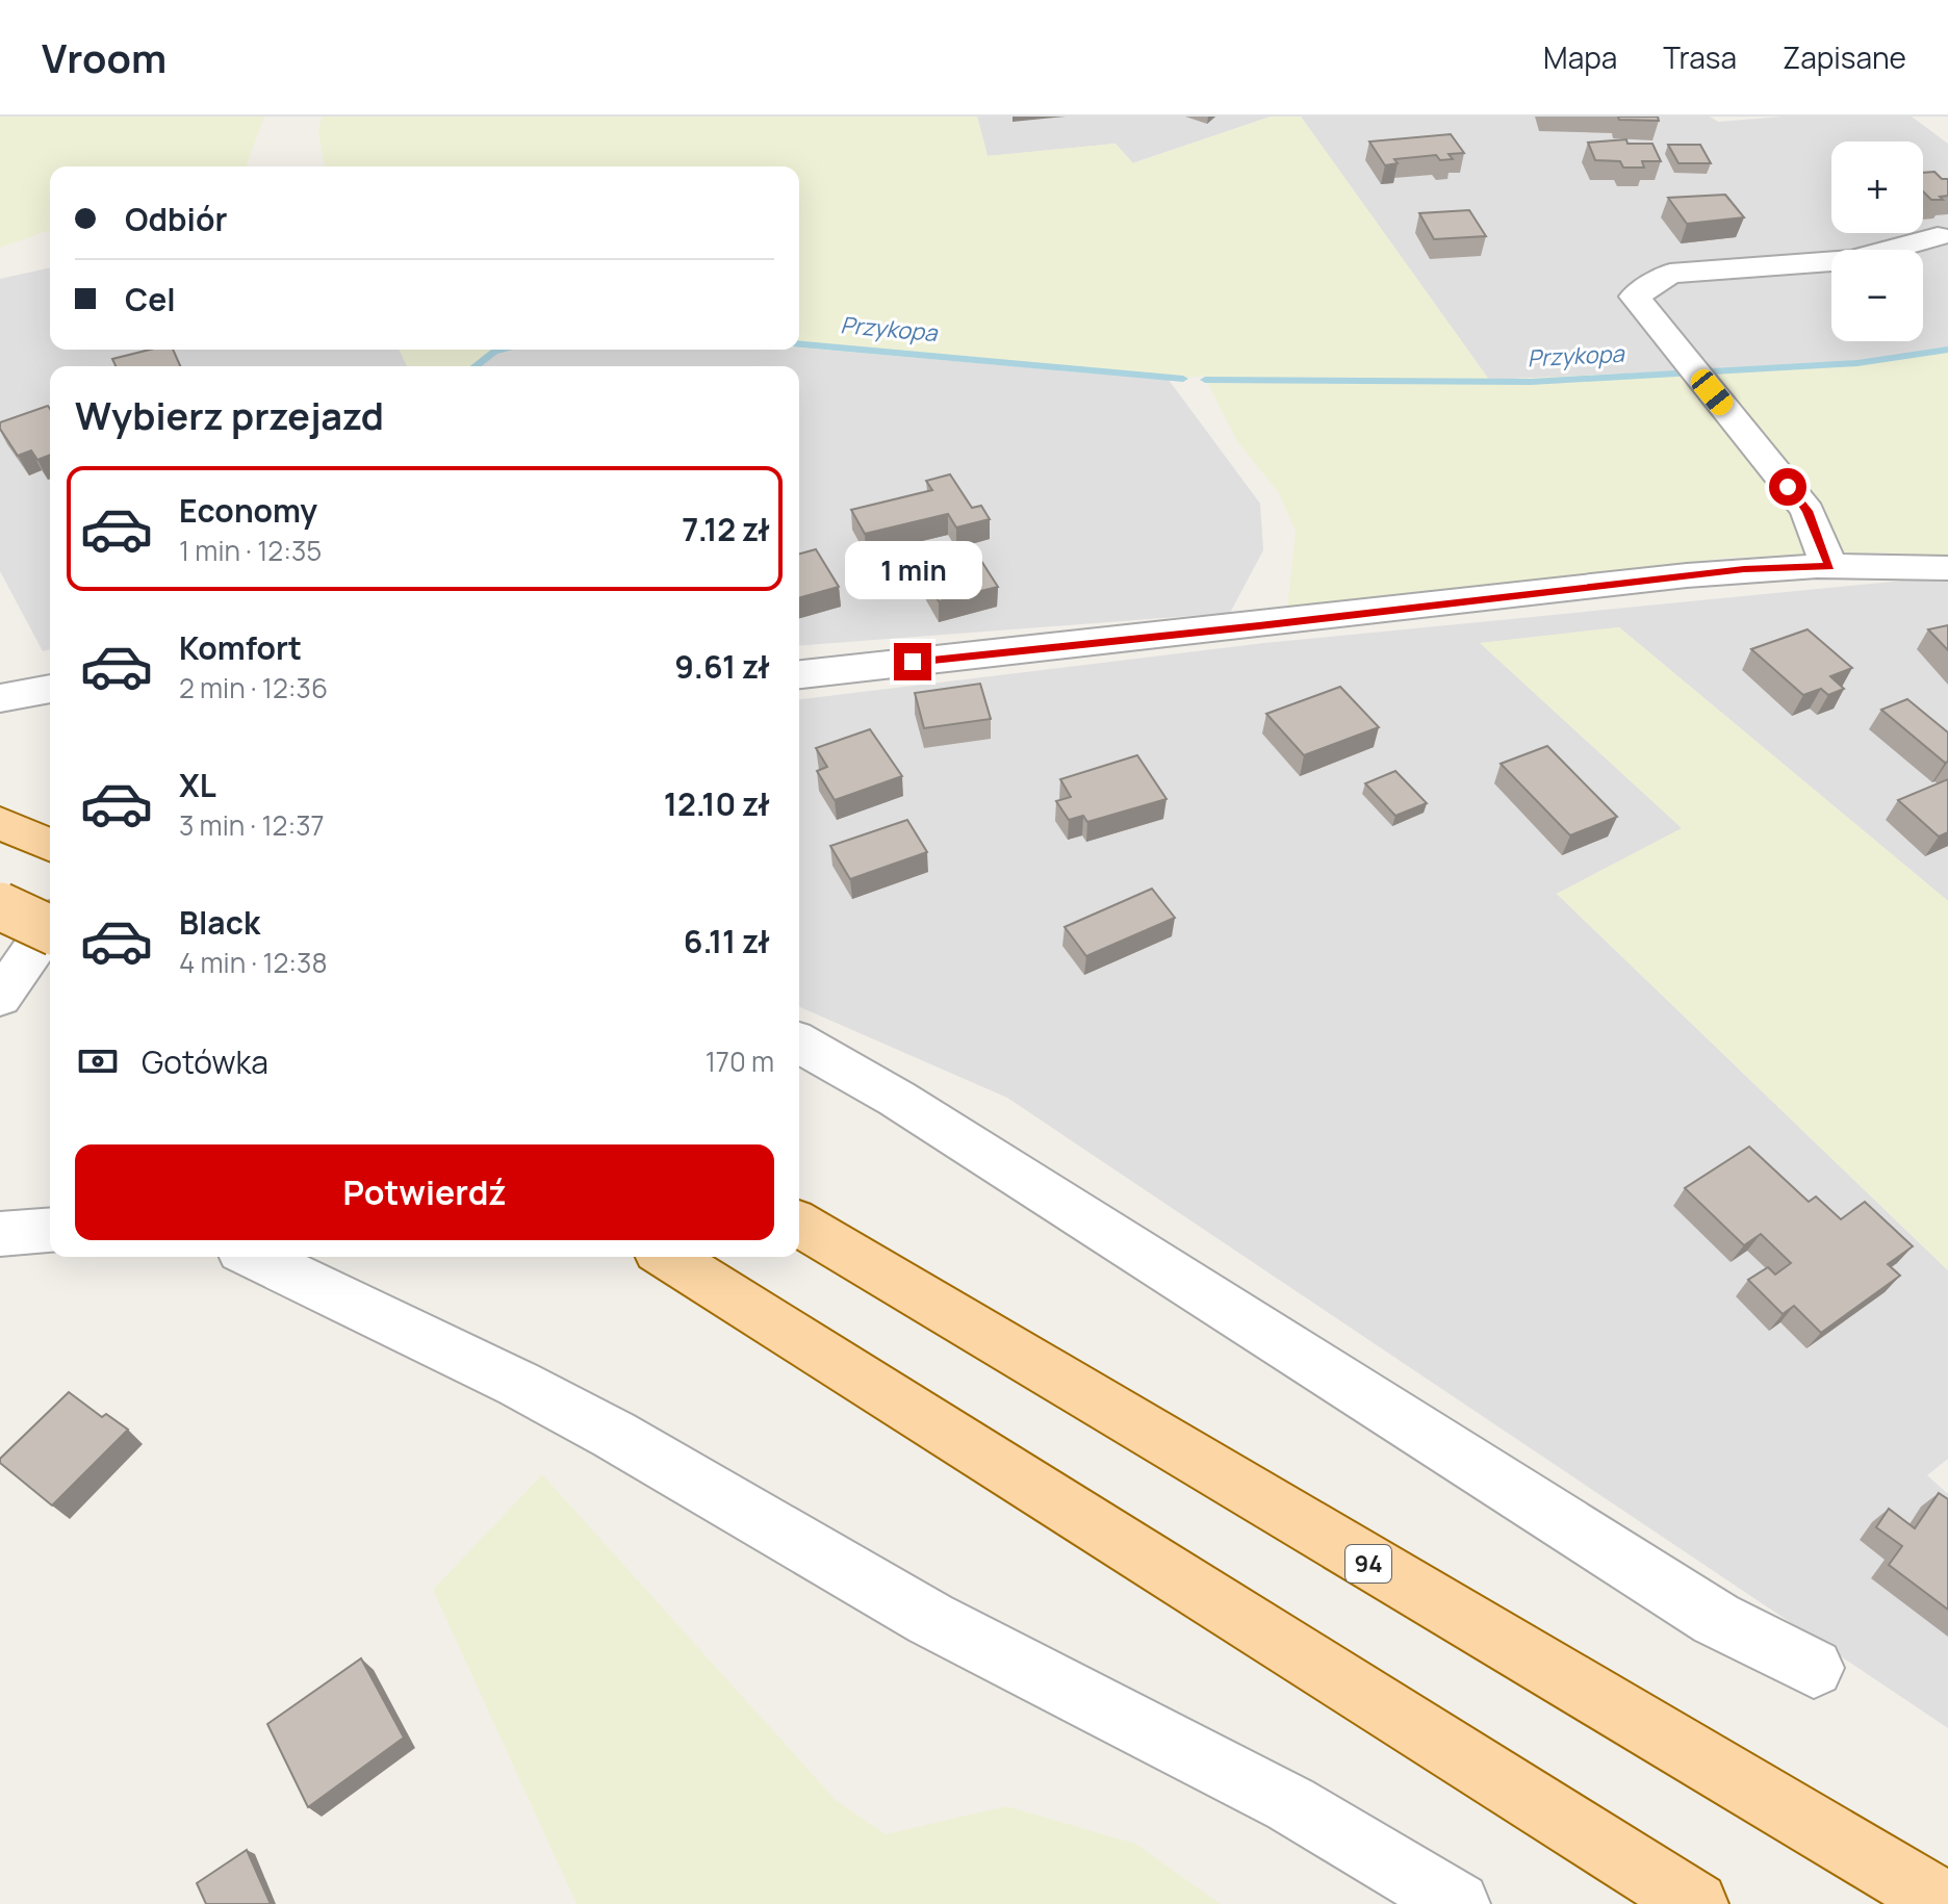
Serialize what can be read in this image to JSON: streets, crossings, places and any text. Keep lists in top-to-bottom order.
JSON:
{
  "streets": {
    "main road": ["94"]
  },
  "water": ["Przykopa"],
  "page": {
    "header": "Vroom",
    "nav": ["Mapa", "Trasa", "Zapisane"],
    "map_buttons": ["+", "−"],
    "banner": ["Odbiór", "Cel"],
    "heading": "Wybierz przejazd",
    "list": [
      {
        "name": "Economy",
        "note": "1 min · 12:35",
        "value": "7.12 zł"
      },
      {
        "name": "Komfort",
        "note": "2 min · 12:36",
        "value": "9.61 zł"
      },
      {
        "name": "XL",
        "note": "3 min · 12:37",
        "value": "12.10 zł"
      },
      {
        "name": "Black",
        "note": "4 min · 12:38",
        "value": "6.11 zł"
      }
    ],
    "bubble": "1 min",
    "pay": ["Gotówka", "170 m"],
    "buttons": "Potwierdź"
  }
}
